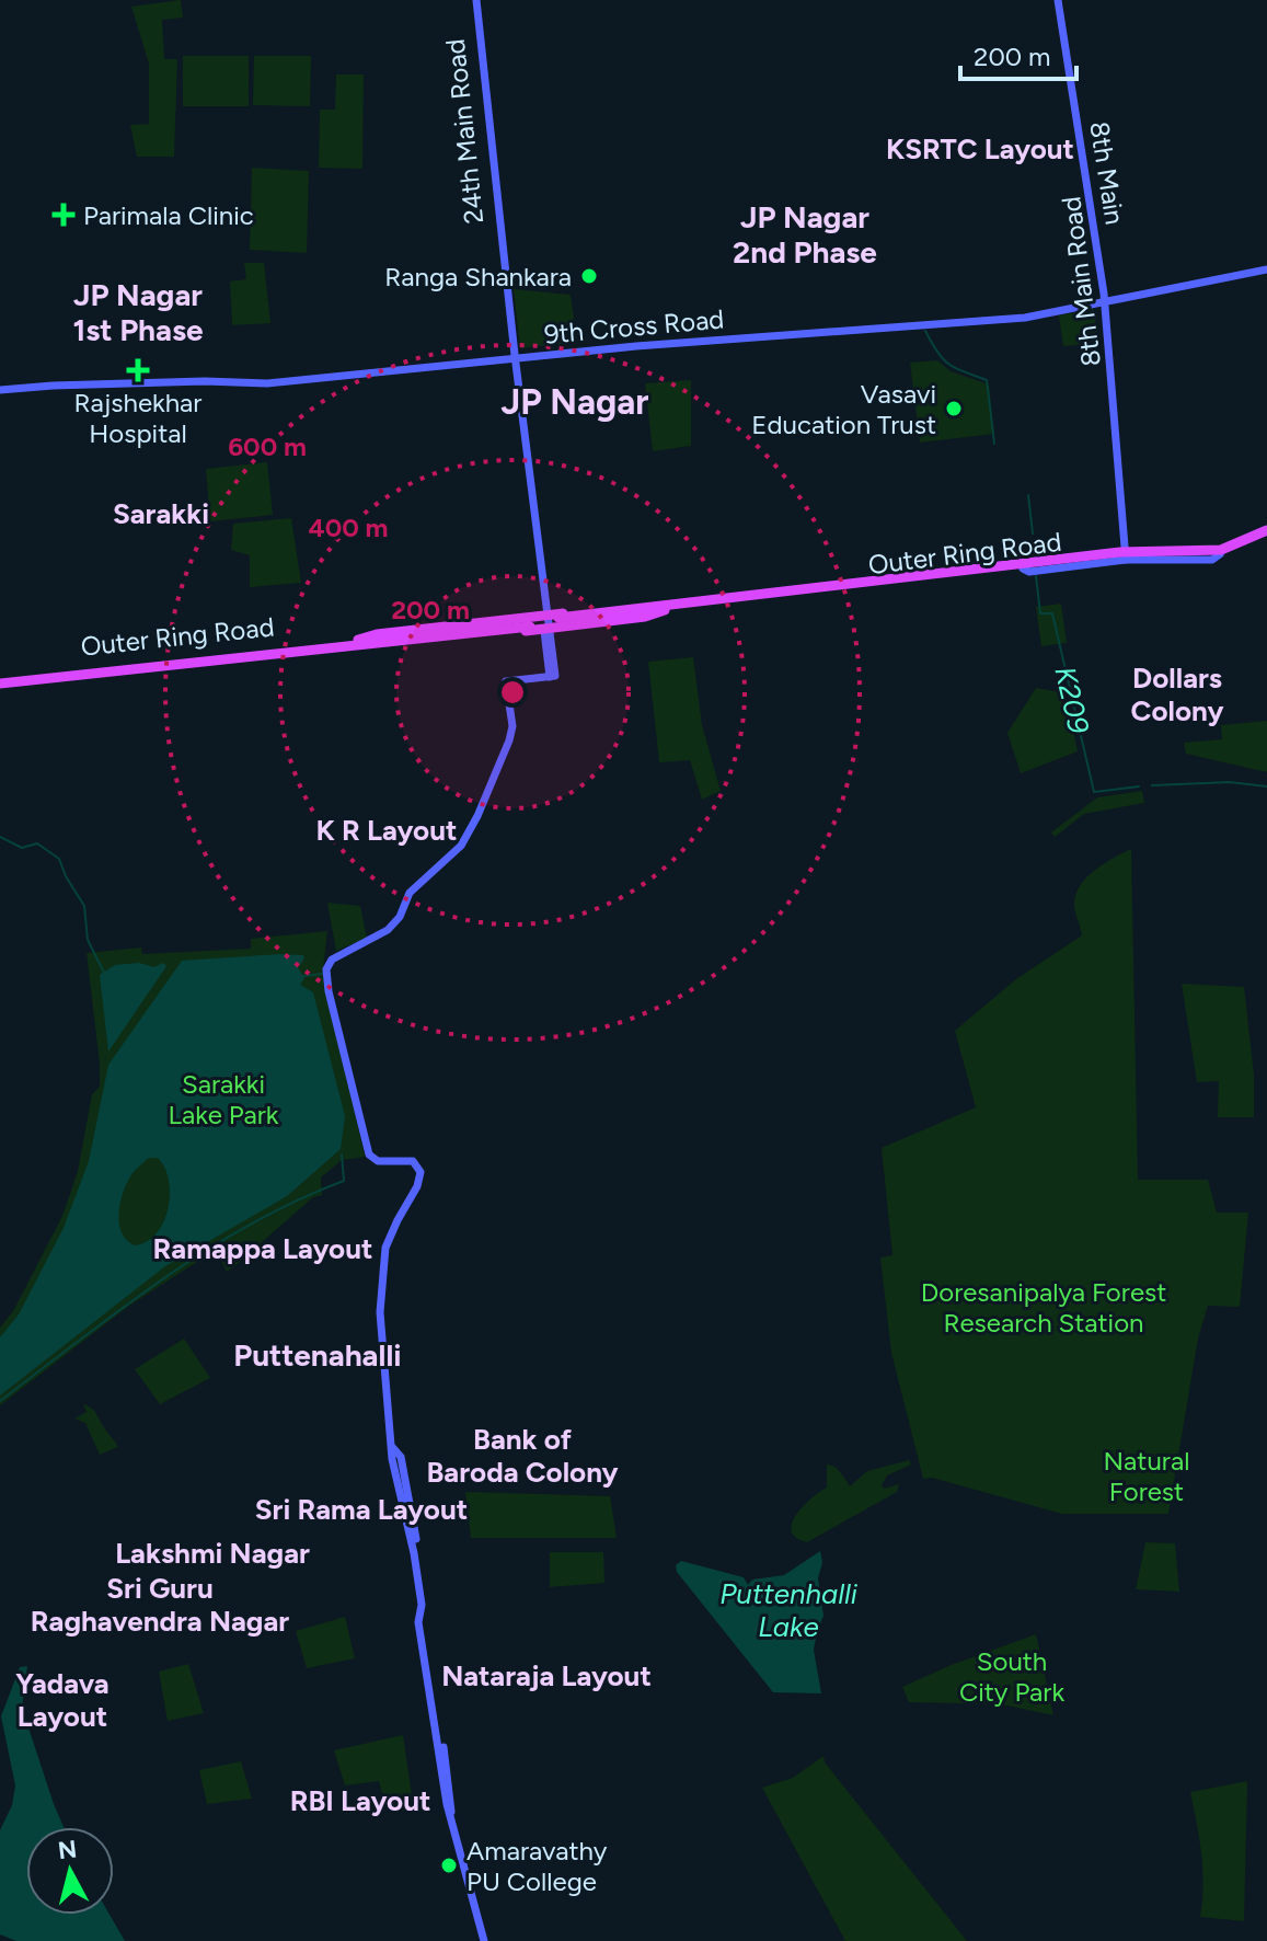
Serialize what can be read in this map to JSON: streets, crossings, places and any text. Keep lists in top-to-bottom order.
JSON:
{
  "streets": {
    "highway": ["Outer Ring Road"],
    "main road": [
      "24th Main Road",
      "8th Main",
      "8th Main Road",
      "9th Cross Road"
    ]
  },
  "crossings": [
    ["24th Main Road", "9th Cross Road"],
    ["24th Main Road", "Outer Ring Road"],
    ["8th Main", "8th Main Road"],
    ["8th Main", "9th Cross Road"],
    ["8th Main Road", "9th Cross Road"],
    ["8th Main Road", "Outer Ring Road"]
  ],
  "districts": [
    "KSRTC Layout",
    "JP Nagar 2nd Phase",
    "JP Nagar 1st Phase",
    "JP Nagar",
    "Sarakki",
    "Dollars Colony",
    "K R Layout",
    "Ramappa Layout",
    "Puttenahalli",
    "Bank of Baroda Colony",
    "Sri Rama Layout",
    "Lakshmi Nagar",
    "Sri Guru Raghavendra Nagar",
    "Nataraja Layout",
    "Yadava Layout",
    "RBI Layout"
  ],
  "water": ["K209", "Puttenhalli Lake"],
  "parks": [
    "Sarakki Lake Park",
    "Doresanipalya Forest Research Station",
    "Natural Forest",
    "South City Park"
  ],
  "places": {
    "health": ["Parimala Clinic", "Rajshekhar Hospital"],
    "other": ["Ranga Shankara", "Vasavi Education Trust", "Amaravathy PU College"]
  },
  "scale_bar": "200 m",
  "north": "top",
  "rings": ["600 m", "400 m", "200 m"]
}
